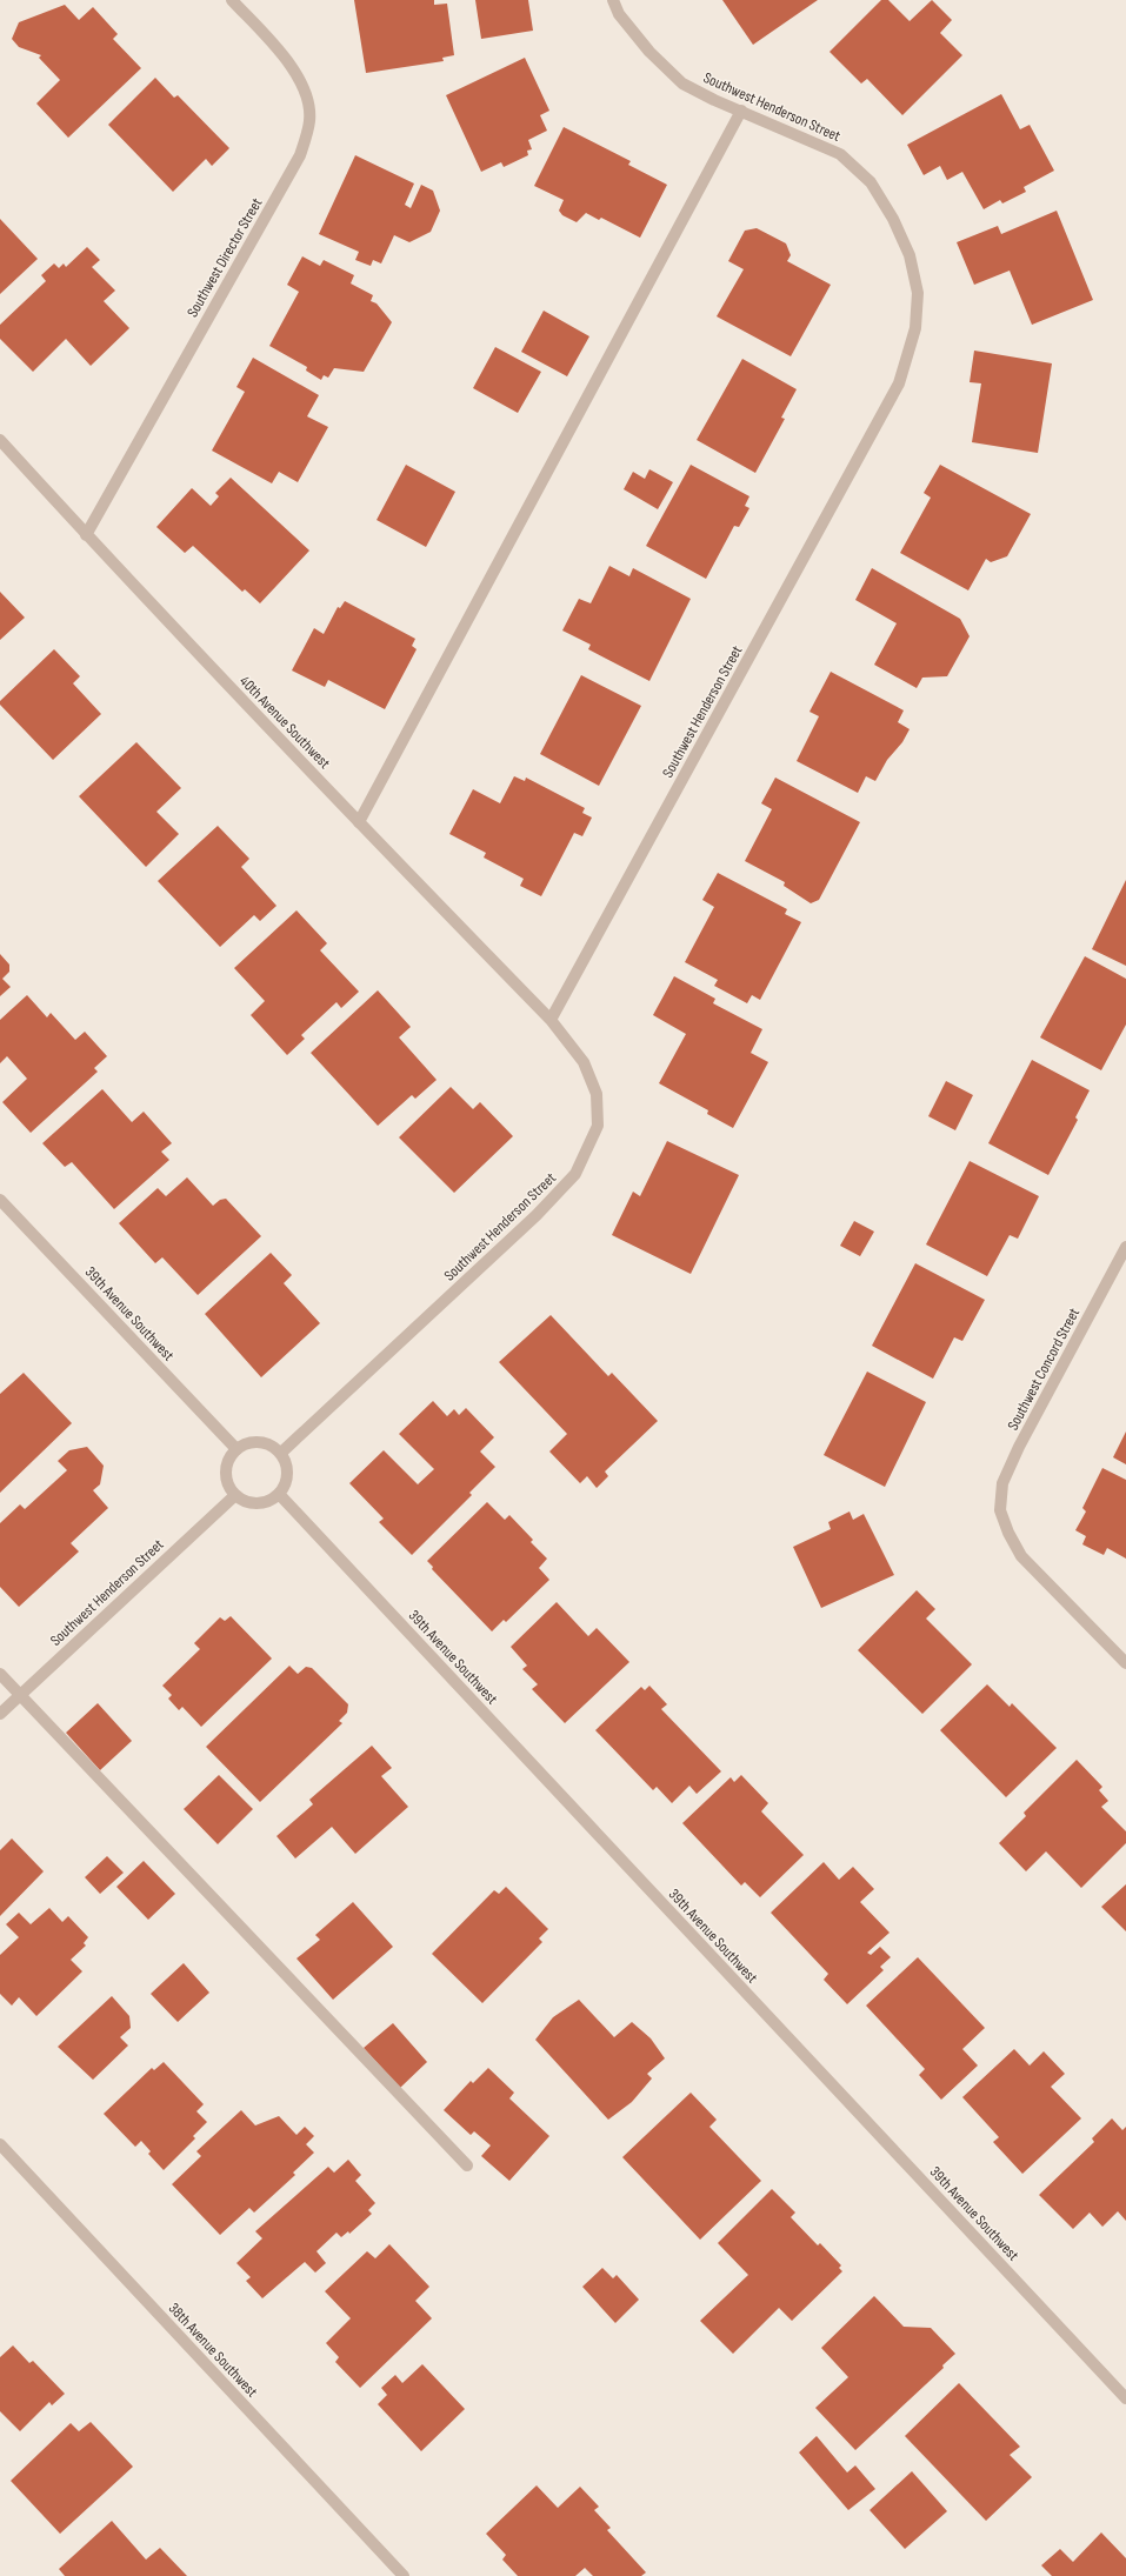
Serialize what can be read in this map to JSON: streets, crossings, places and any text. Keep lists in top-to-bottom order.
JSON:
{
  "streets": {
    "street": [
      "Southwest Henderson Street",
      "Southwest Director Street",
      "40th Avenue Southwest",
      "39th Avenue Southwest",
      "Southwest Concord Street",
      "38th Avenue Southwest"
    ]
  },
  "crossings": [
    ["Southwest Henderson Street", "40th Avenue Southwest"],
    ["Southwest Henderson Street", "39th Avenue Southwest"],
    ["Southwest Director Street", "40th Avenue Southwest"]
  ]
}
